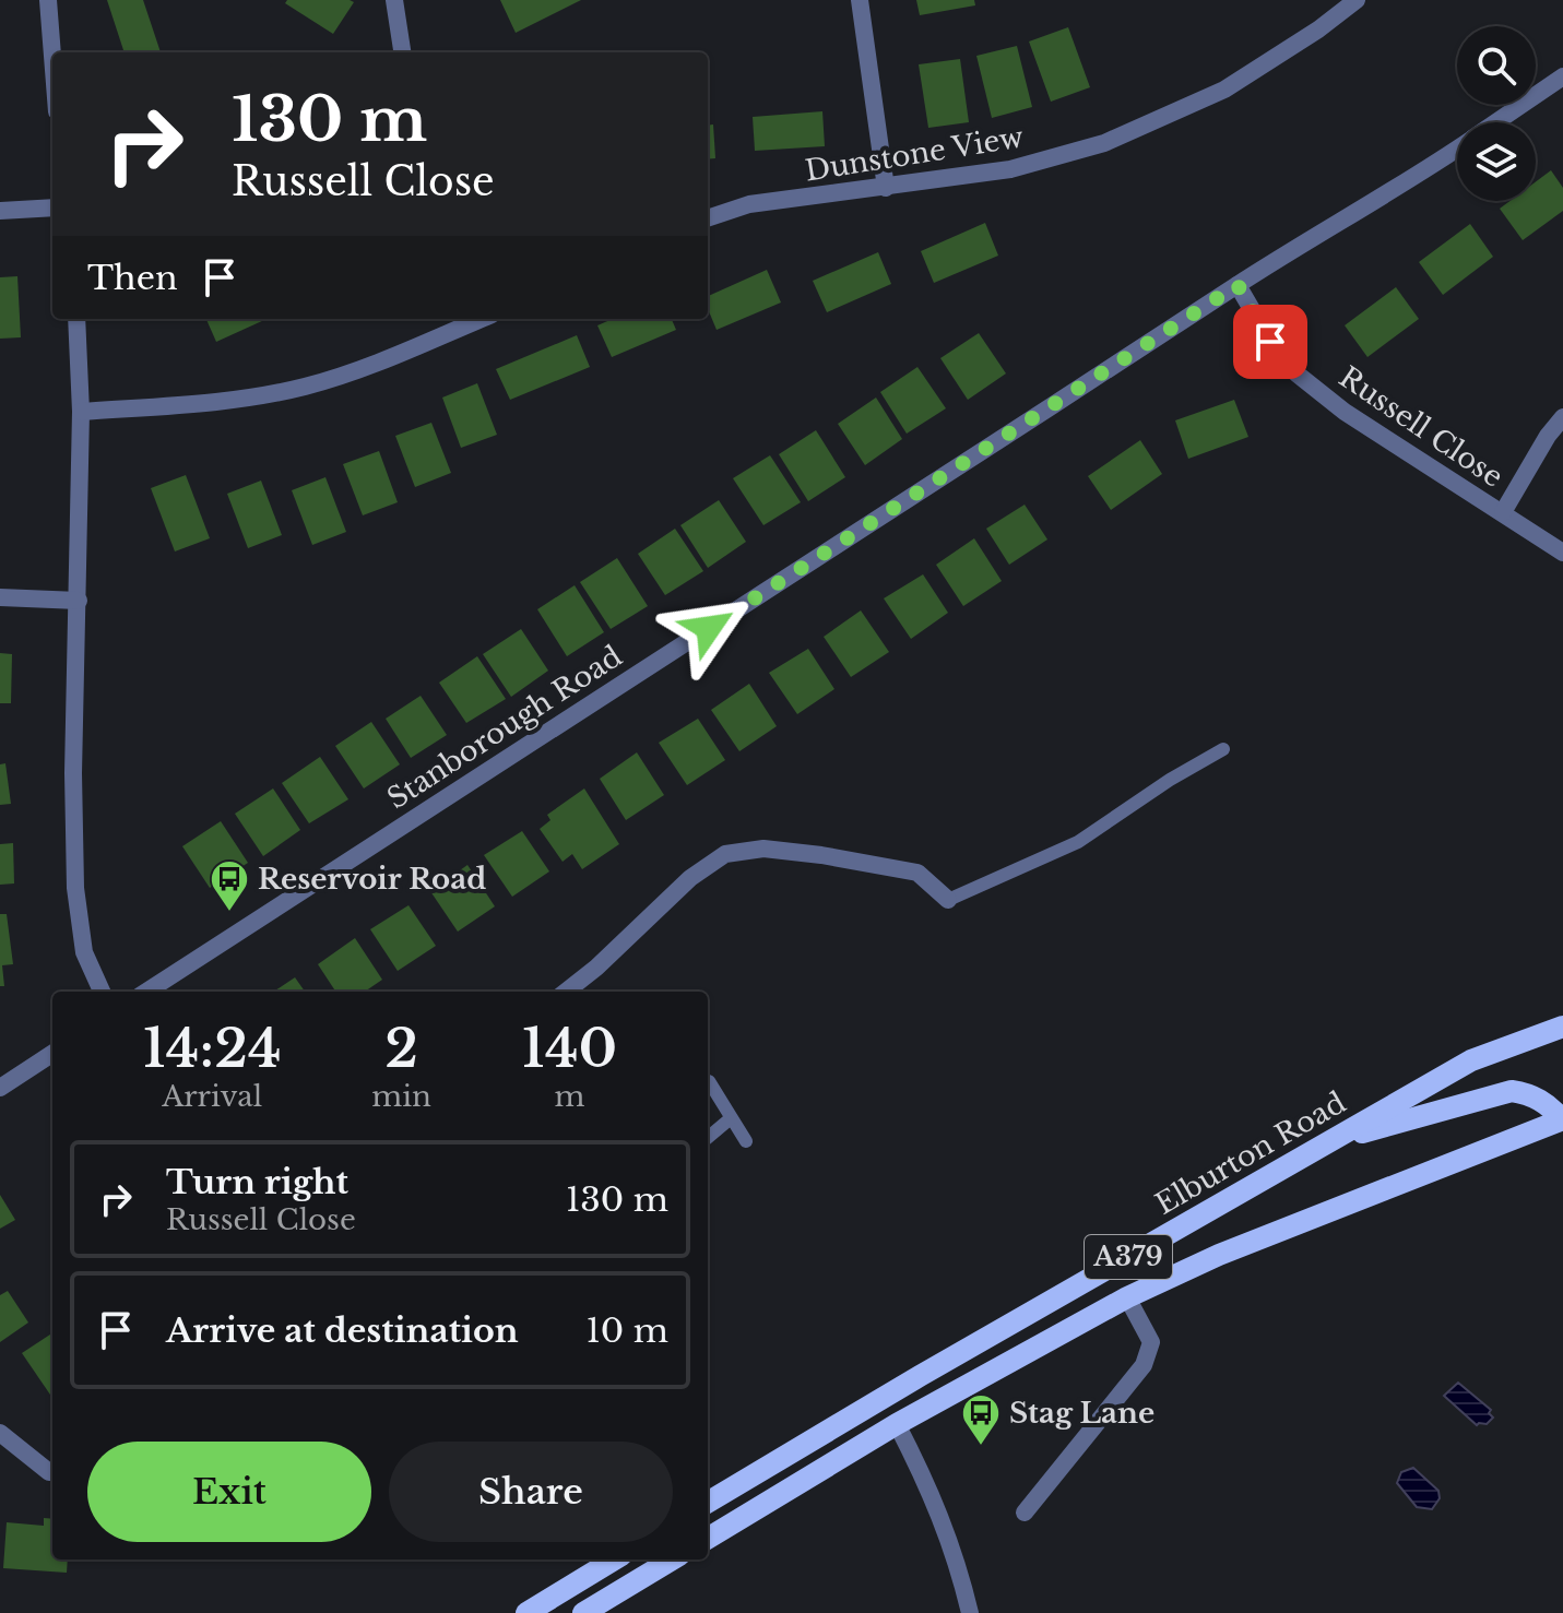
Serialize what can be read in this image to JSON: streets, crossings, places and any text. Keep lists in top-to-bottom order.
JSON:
{
  "streets": {
    "main road": ["Elburton Road", "A379"],
    "street": ["Dunstone View", "Russell Close", "Stanborough Road"]
  },
  "crossings": [
    ["Russell Close", "Stanborough Road"],
    ["Elburton Road", "A379"]
  ],
  "places": {
    "bus stop": ["Reservoir Road", "Stag Lane"]
  },
  "page": {
    "turn": ["130 m", "Russell Close"],
    "then": "Then",
    "eta": [
      "14:24",
      "Arrival",
      "2",
      "min",
      "140",
      "m"
    ],
    "list": [
      {
        "name": "Turn right",
        "note": "Russell Close",
        "value": "130 m"
      },
      {
        "name": "Arrive at destination",
        "value": "10 m"
      }
    ],
    "buttons": ["Exit", "Share"]
  }
}
